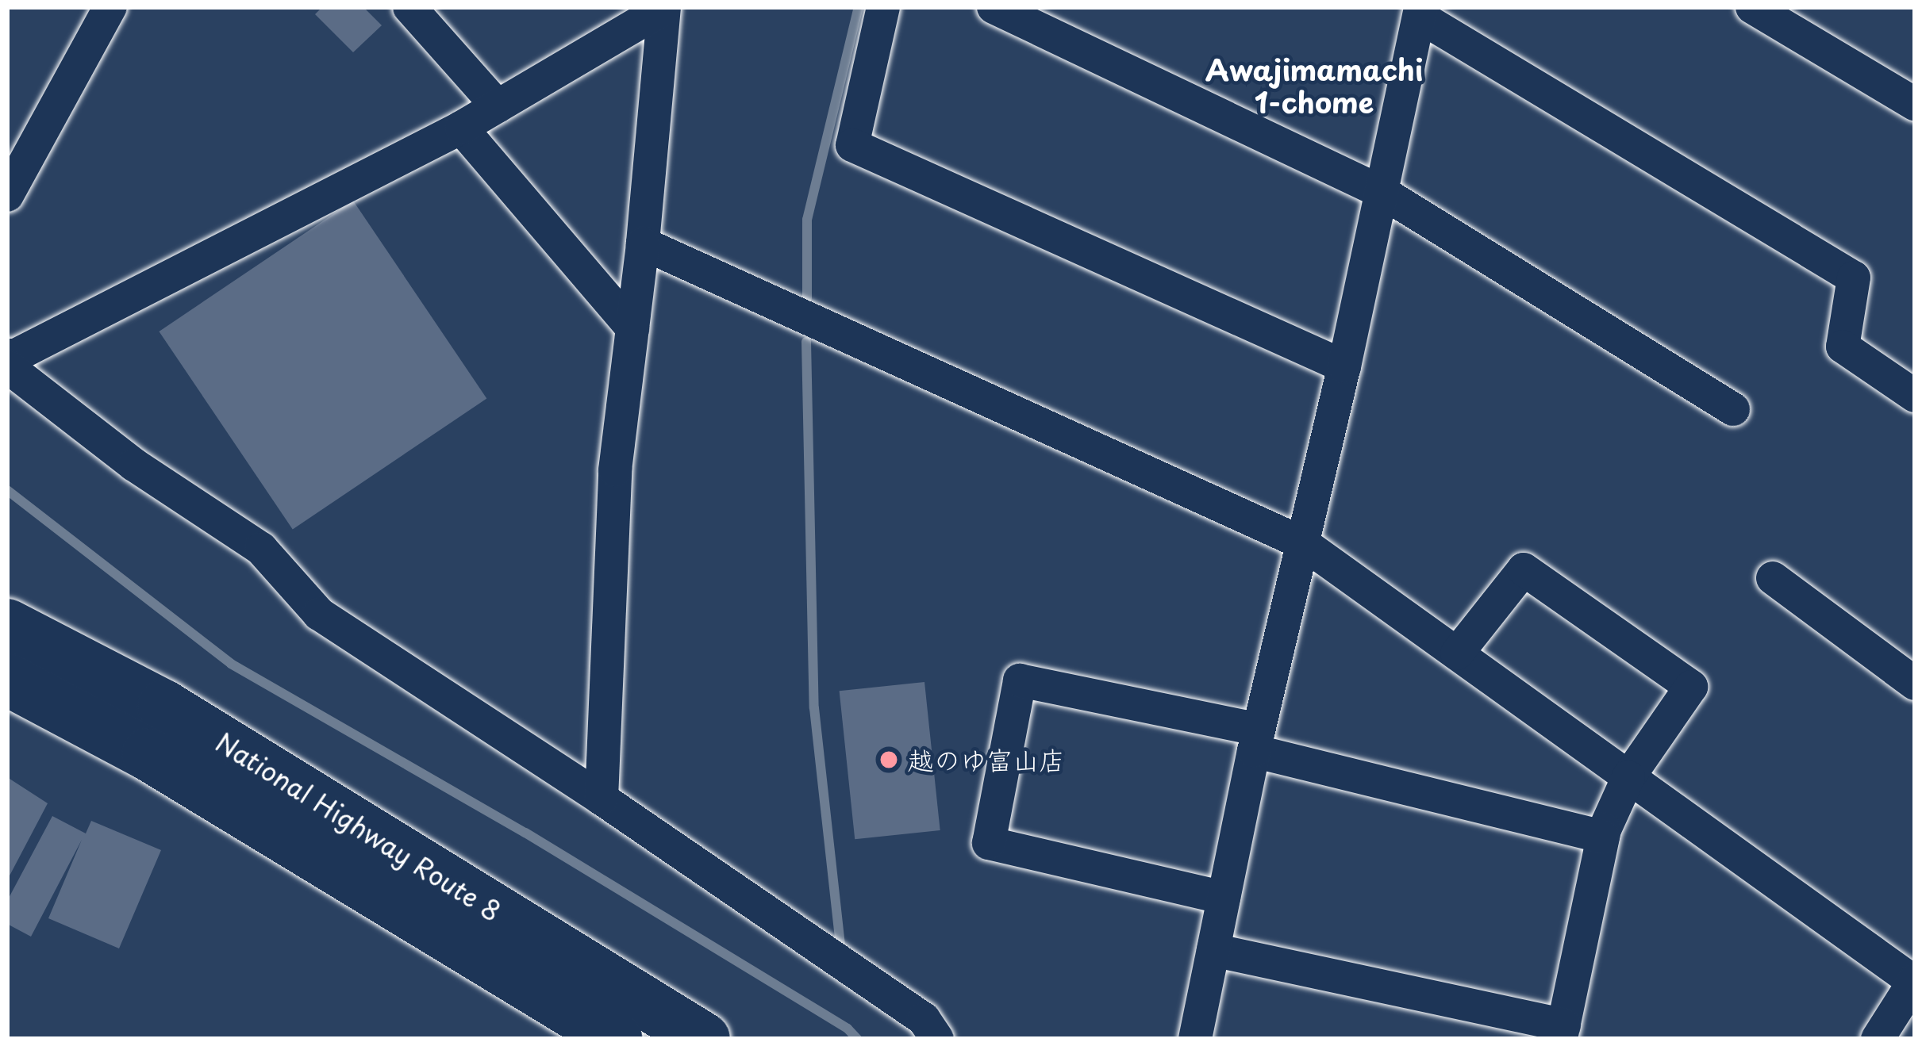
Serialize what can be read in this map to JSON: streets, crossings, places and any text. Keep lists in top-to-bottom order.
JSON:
{
  "streets": {
    "highway": ["National Highway Route 8"]
  },
  "districts": ["Awajimamachi 1-chome"],
  "places": ["越のゆ富山店"]
}
